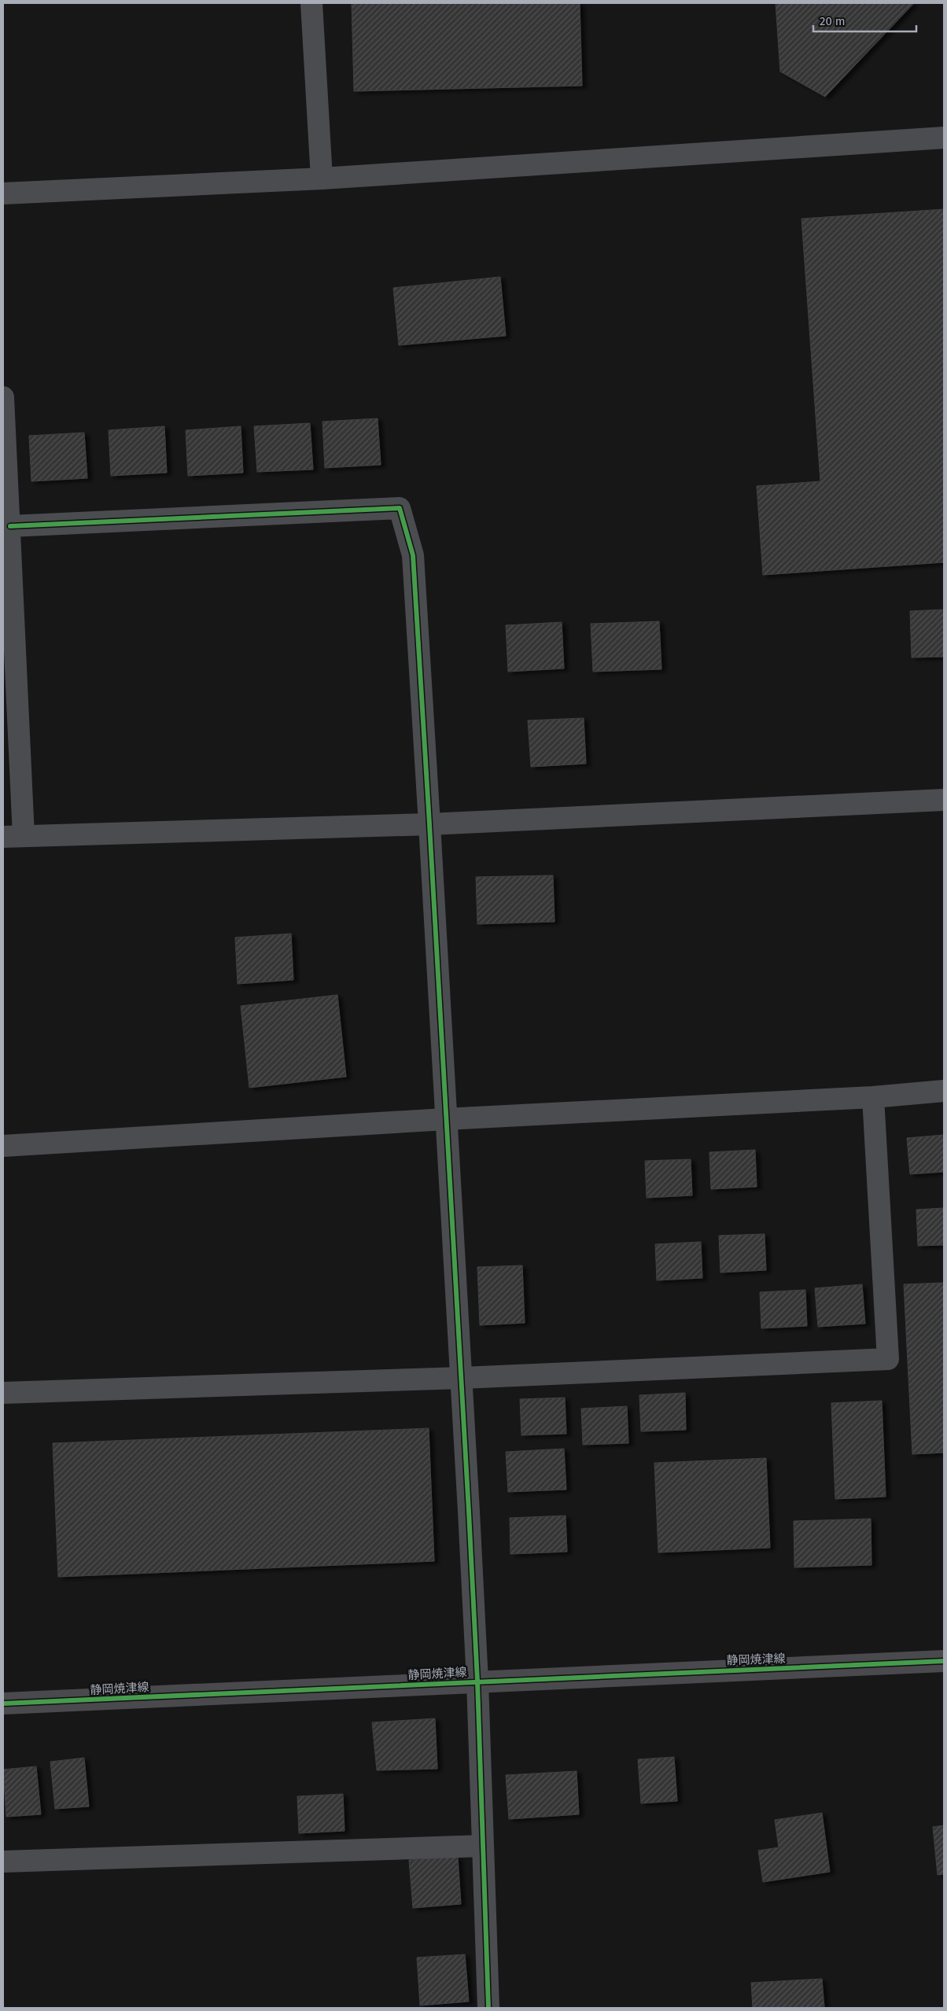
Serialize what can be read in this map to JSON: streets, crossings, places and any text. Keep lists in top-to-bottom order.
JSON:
{
  "streets": {
    "main road": ["静岡焼津線"]
  },
  "scale_bar": "20 m"
}
